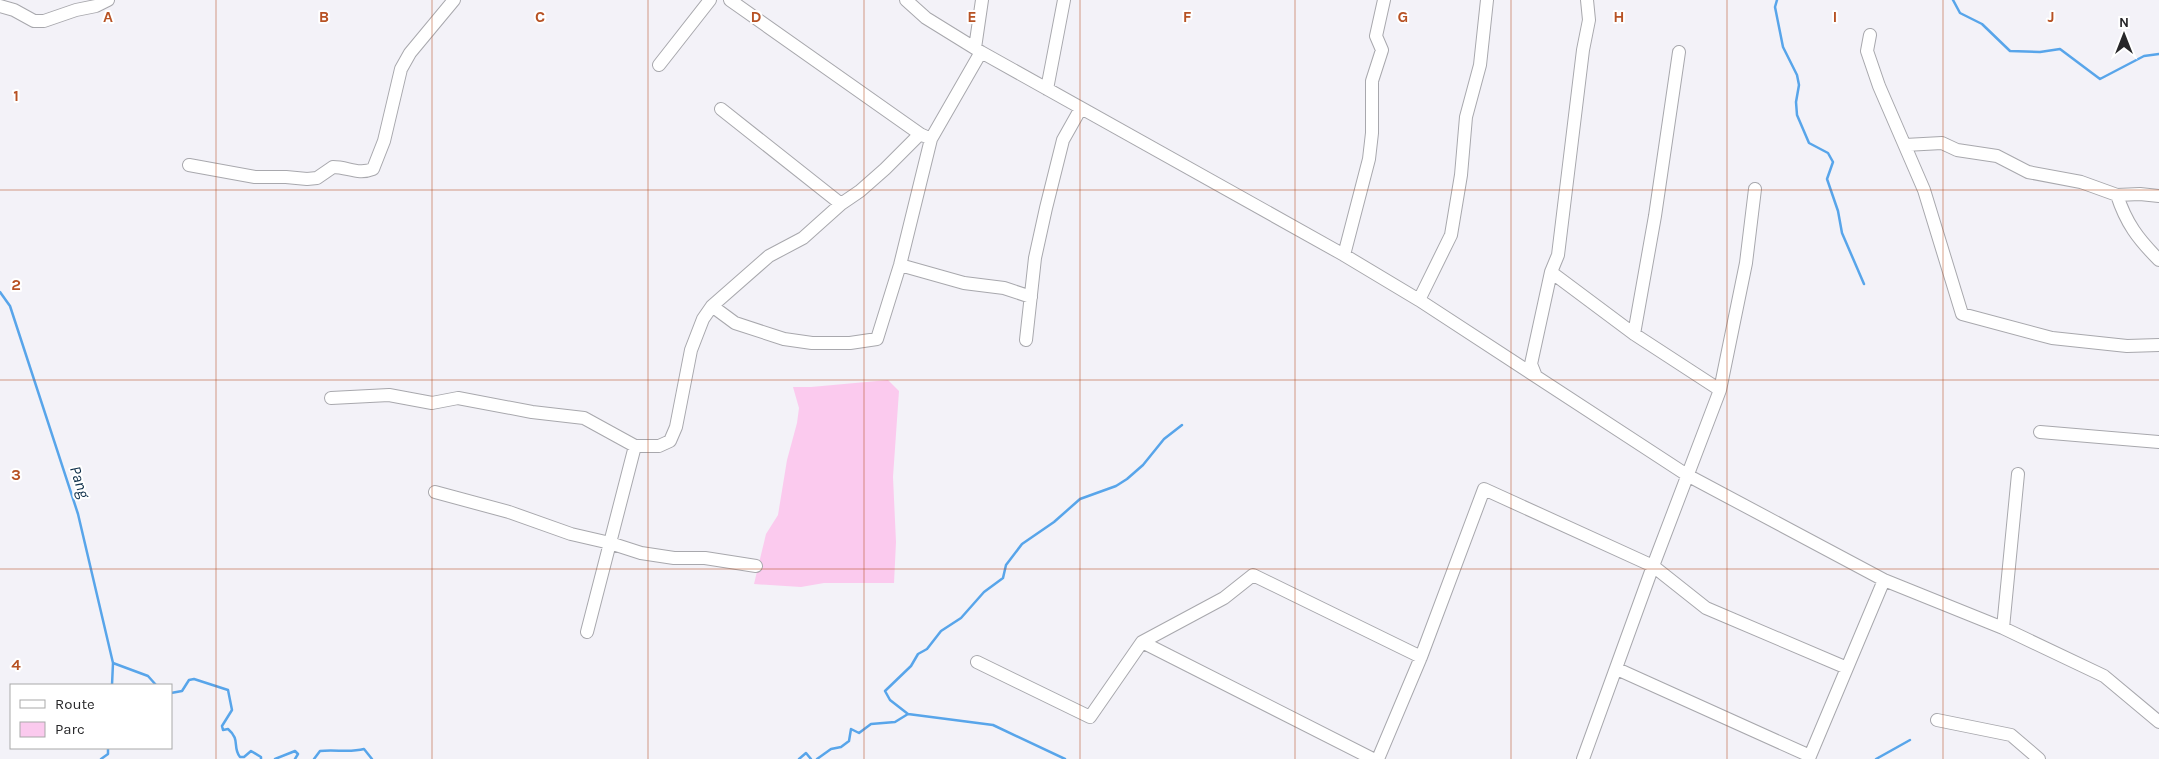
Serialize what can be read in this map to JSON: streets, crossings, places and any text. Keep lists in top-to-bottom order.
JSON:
{
  "water": ["Pang"],
  "legend": ["Route", "Parc"],
  "north": "top",
  "grid": {
    "columns": [
      "A",
      "B",
      "C",
      "D",
      "E",
      "F",
      "G",
      "H",
      "I",
      "J"
    ],
    "rows": [
      "1",
      "2",
      "3",
      "4"
    ]
  }
}
